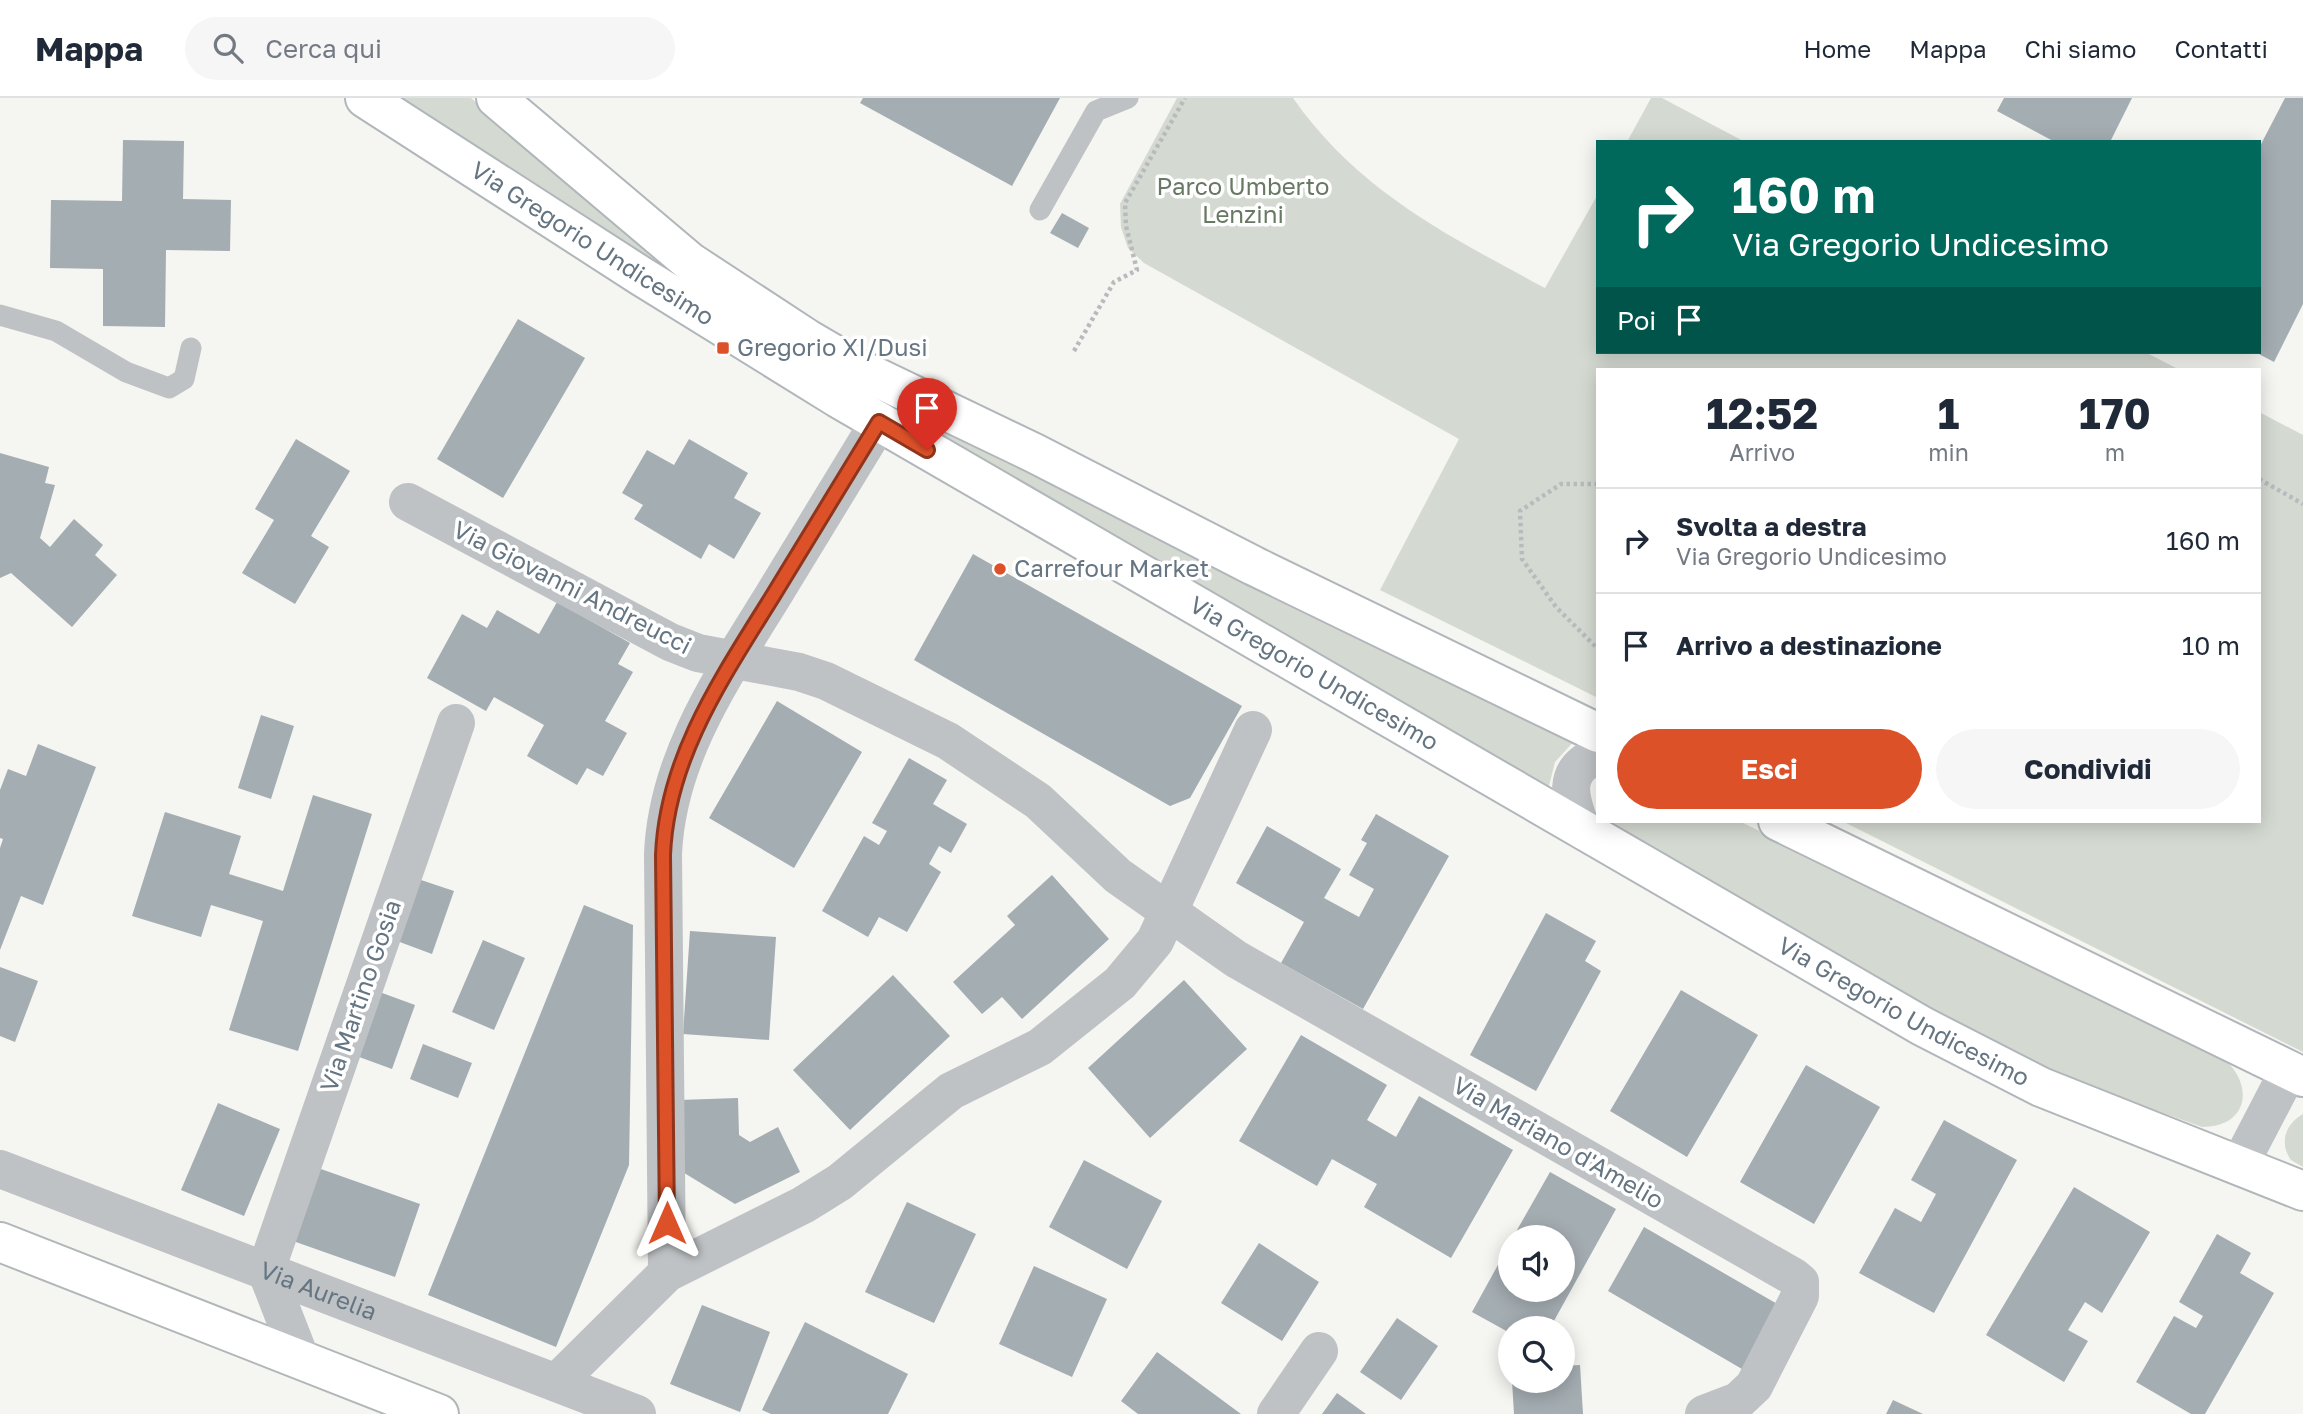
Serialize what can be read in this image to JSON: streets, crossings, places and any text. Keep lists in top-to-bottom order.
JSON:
{
  "streets": {
    "street": [
      "Via Gregorio Undicesimo",
      "Via Giovanni Andreucci",
      "Via Martino Gosia",
      "Via Mariano d'Amelio",
      "Via Aurelia"
    ]
  },
  "crossings": [
    ["Via Giovanni Andreucci", "Via Mariano d'Amelio"],
    ["Via Martino Gosia", "Via Aurelia"]
  ],
  "parks": ["Parco Umberto Lenzini"],
  "places": {
    "transit": ["Gregorio XI/Dusi"],
    "other": ["Carrefour Market"]
  },
  "page": {
    "header": "Mappa",
    "search": "Cerca qui",
    "nav": [
      "Home",
      "Mappa",
      "Chi siamo",
      "Contatti"
    ],
    "turn": ["160 m", "Via Gregorio Undicesimo"],
    "then": "Poi",
    "eta": [
      "12:52",
      "Arrivo",
      "1",
      "min",
      "170",
      "m"
    ],
    "list": [
      {
        "name": "Svolta a destra",
        "note": "Via Gregorio Undicesimo",
        "value": "160 m"
      },
      {
        "name": "Arrivo a destinazione",
        "value": "10 m"
      }
    ],
    "buttons": ["Esci", "Condividi"]
  }
}
